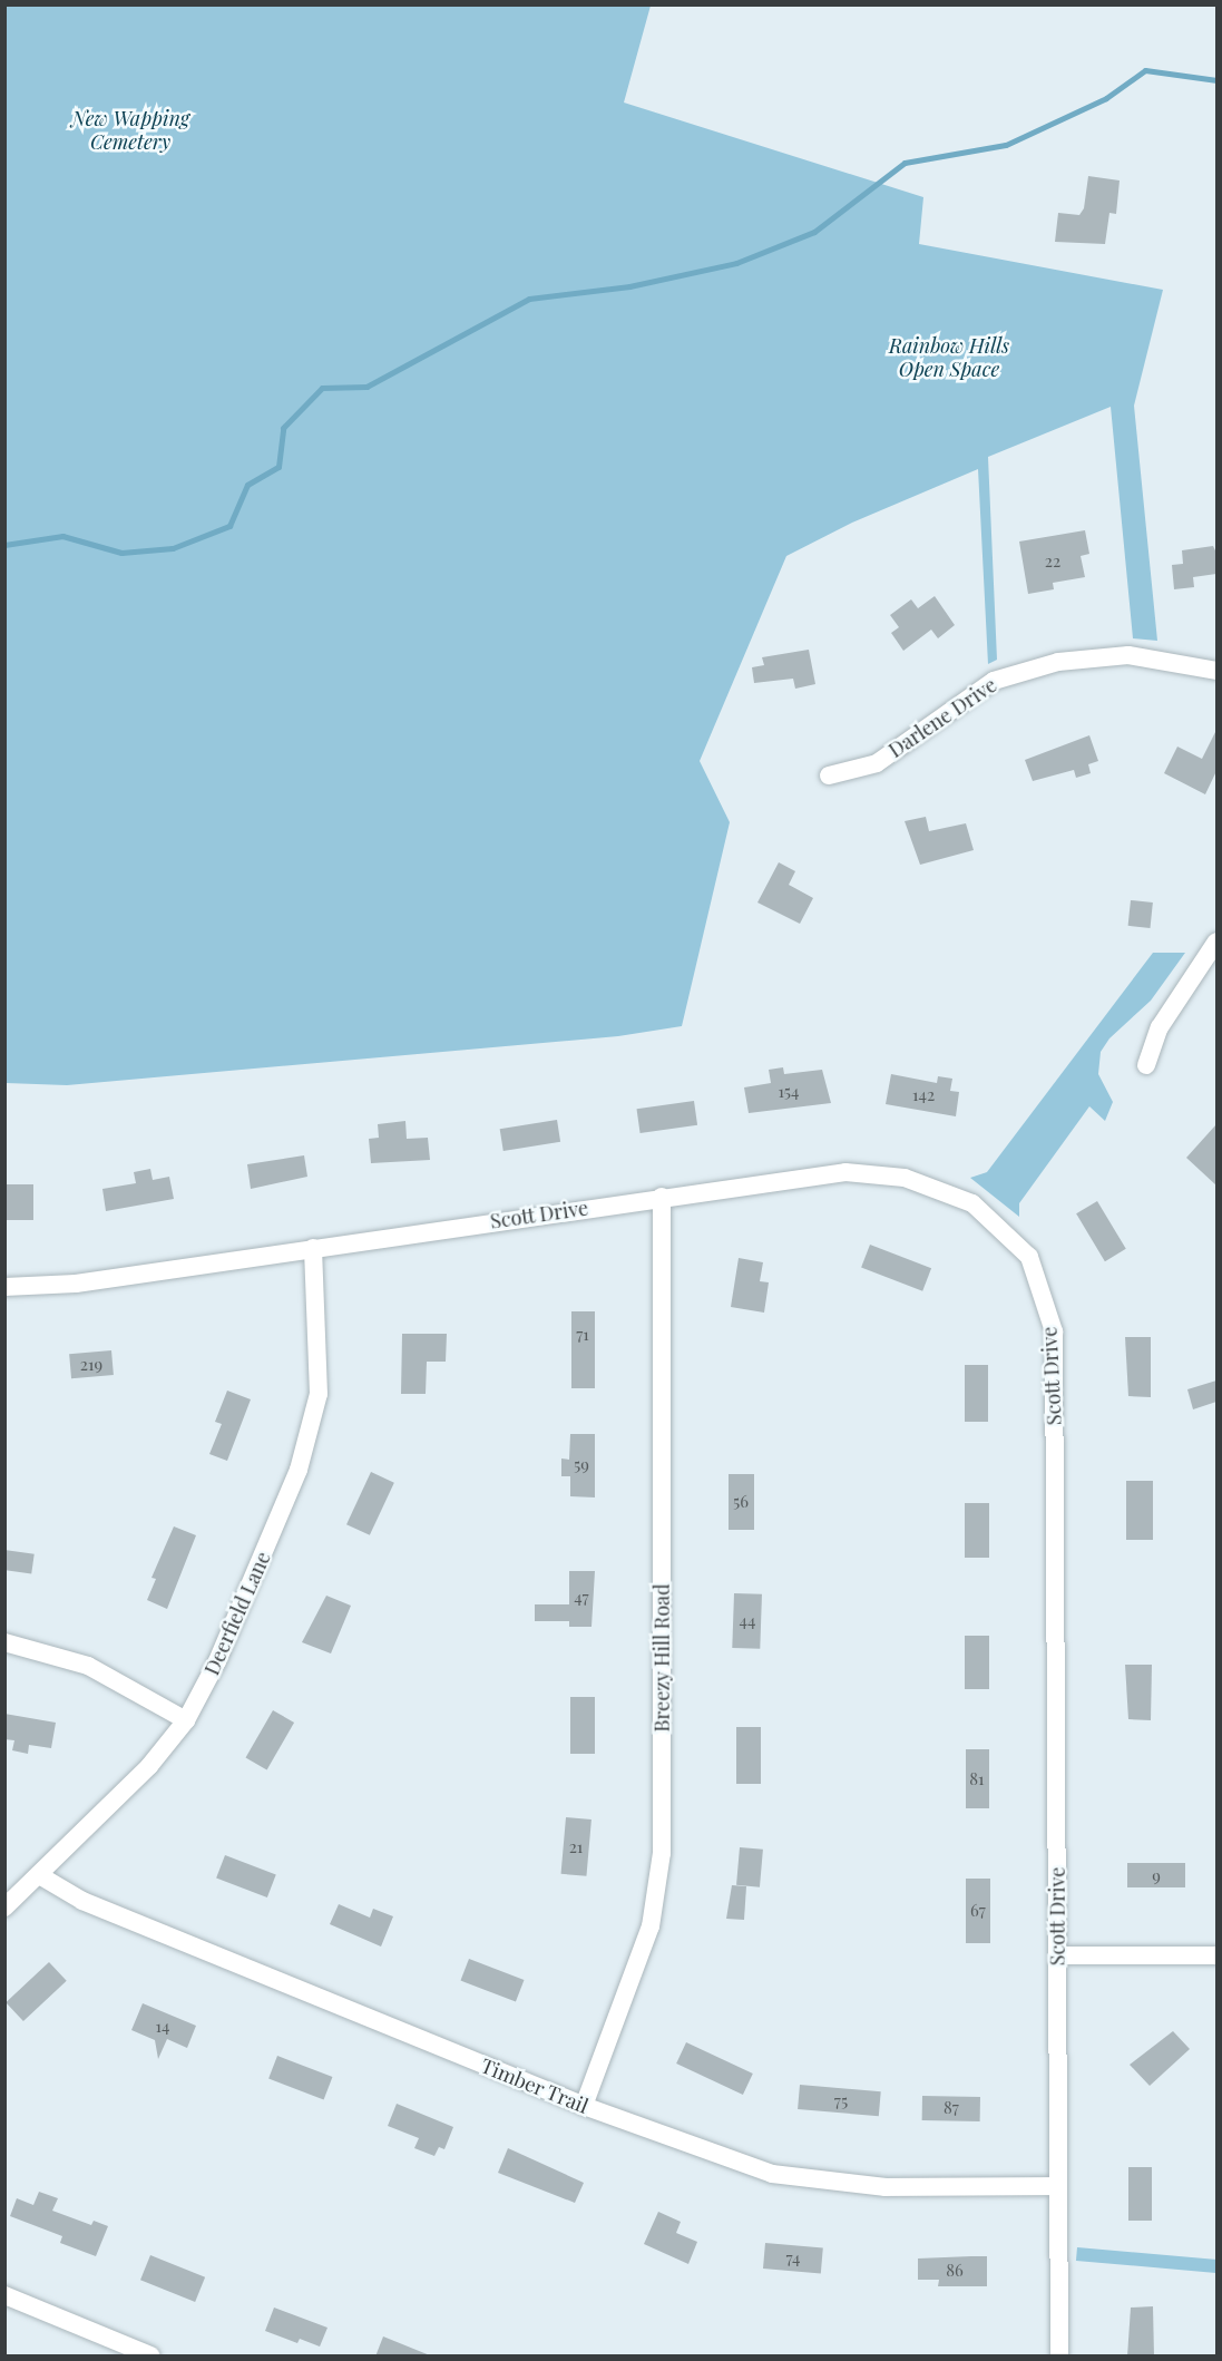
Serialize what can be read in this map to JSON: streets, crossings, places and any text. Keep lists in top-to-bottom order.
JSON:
{
  "streets": {
    "street": [
      "Darlene Drive",
      "Scott Drive",
      "Deerfield Lane",
      "Breezy Hill Road",
      "Timber Trail"
    ]
  },
  "crossings": [
    ["Scott Drive", "Deerfield Lane"],
    ["Scott Drive", "Breezy Hill Road"],
    ["Scott Drive", "Timber Trail"],
    ["Deerfield Lane", "Timber Trail"],
    ["Breezy Hill Road", "Timber Trail"]
  ],
  "parks": ["New Wapping Cemetery", "Rainbow Hills Open Space"],
  "house_numbers": [
    "22",
    "154",
    "142",
    "71",
    "219",
    "59",
    "56",
    "47",
    "44",
    "81",
    "21",
    "9",
    "67",
    "14",
    "75",
    "87",
    "74",
    "86"
  ]
}
